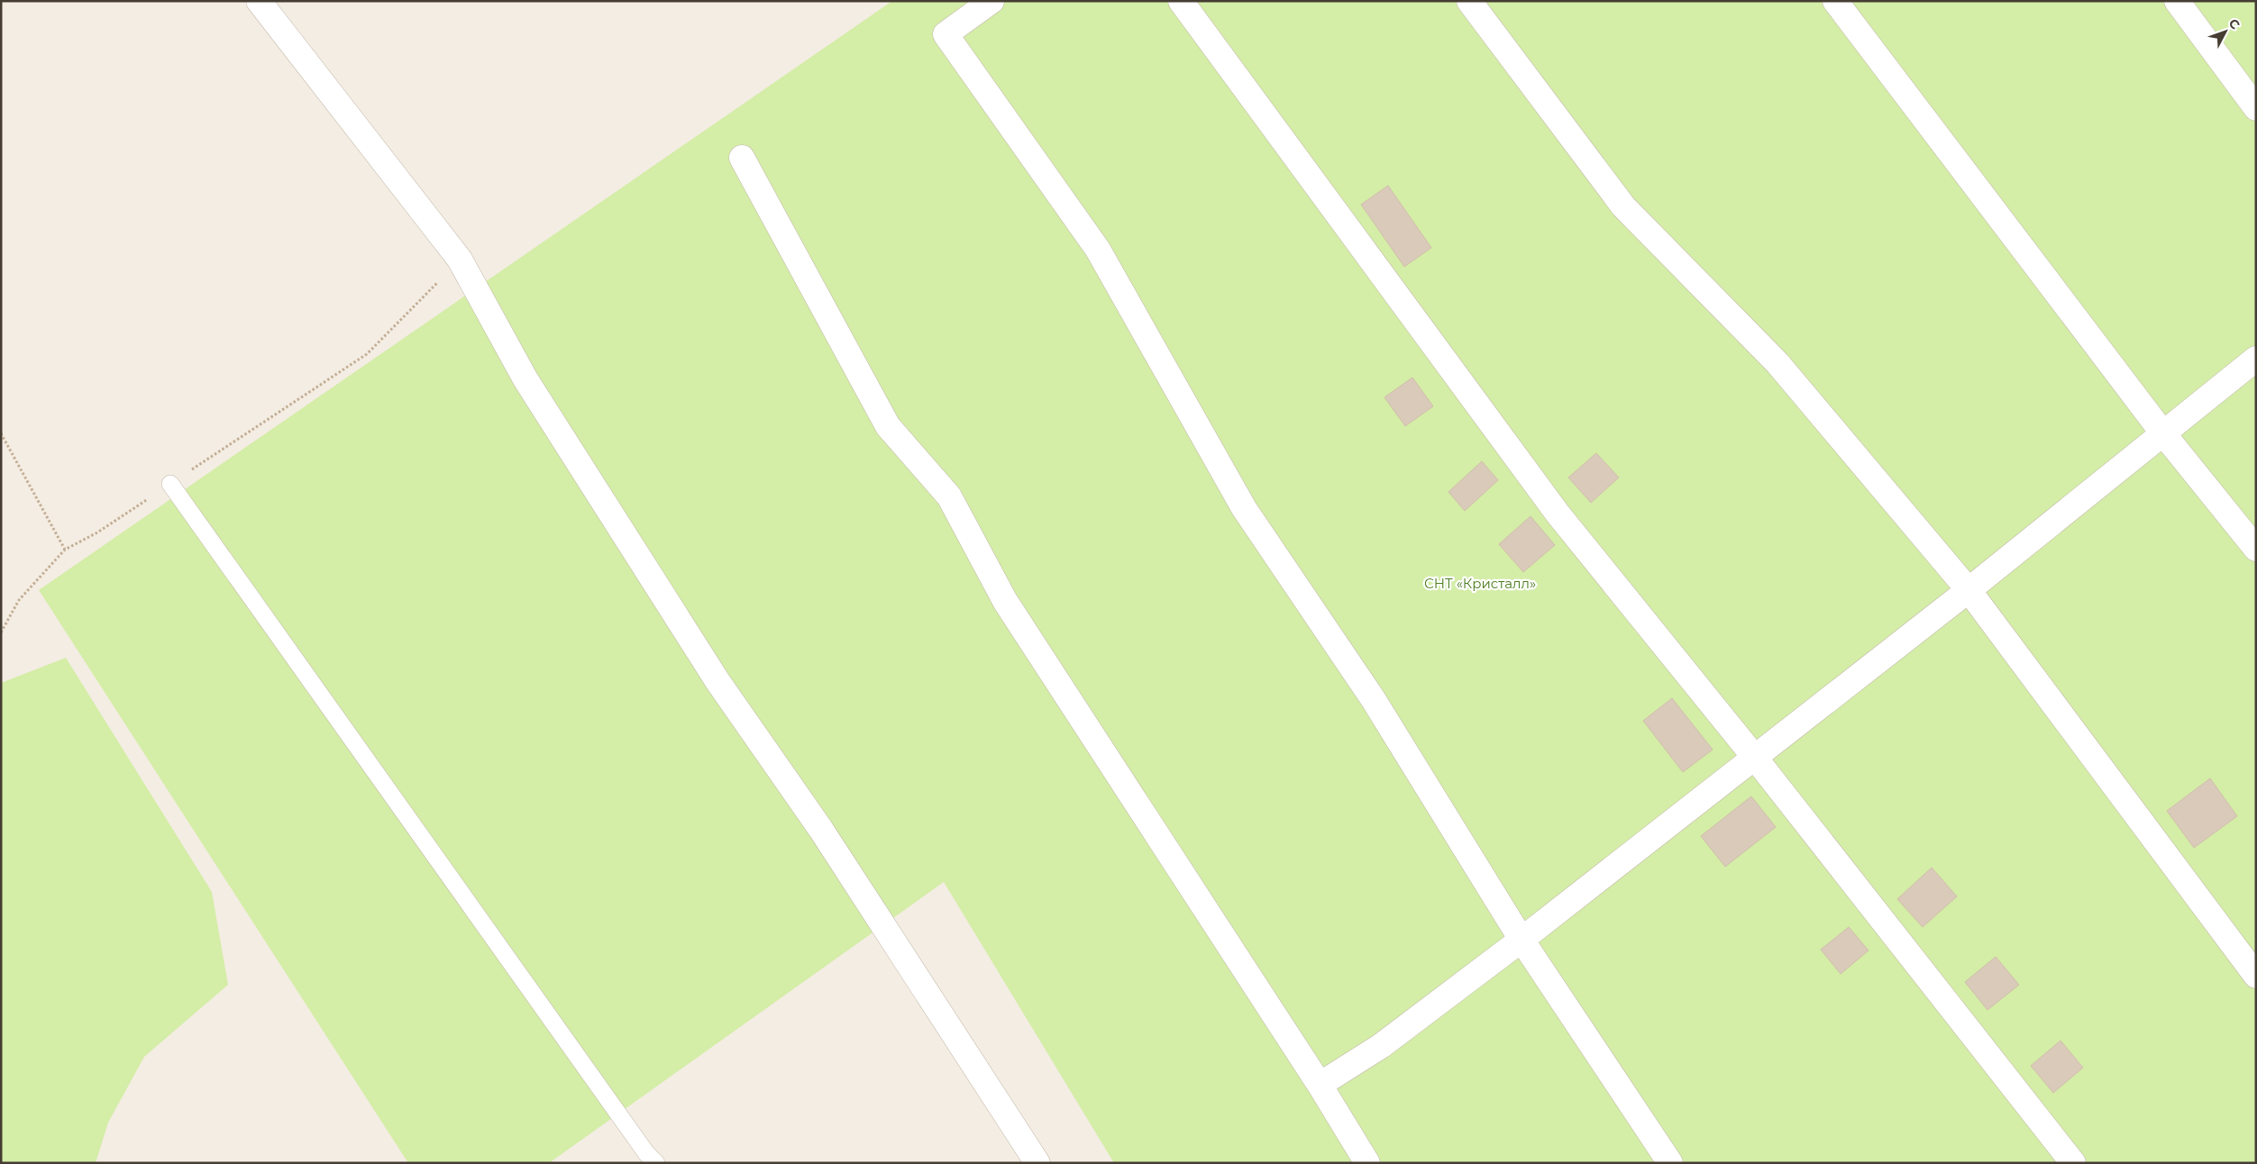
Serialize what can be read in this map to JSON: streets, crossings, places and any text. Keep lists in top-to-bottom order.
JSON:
{
  "parks": ["СНТ «Кристалл»"],
  "north": "top right"
}
